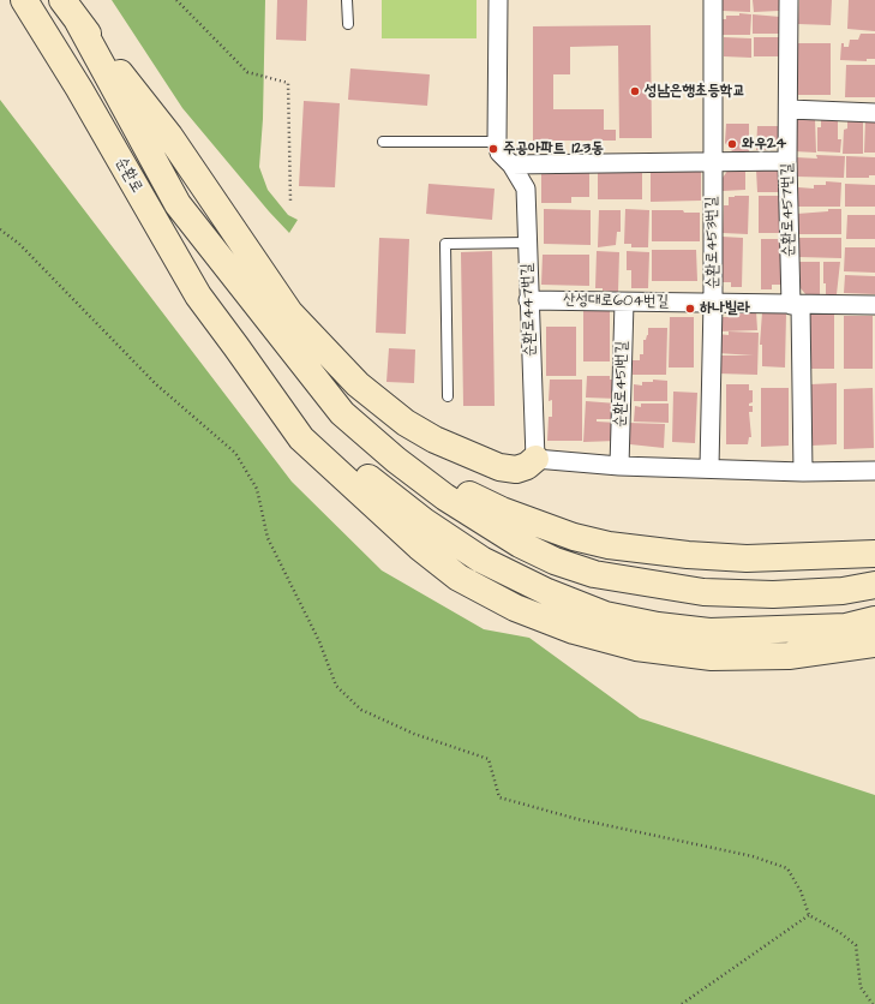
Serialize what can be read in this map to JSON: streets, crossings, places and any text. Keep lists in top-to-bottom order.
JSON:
{
  "streets": {
    "main road": ["순환로"],
    "street": [
      "순환로457번길",
      "순환로453번길",
      "산성대로604번길",
      "순환로447번길",
      "순환로451번길"
    ]
  },
  "crossings": [
    ["순환로457번길", "산성대로604번길"],
    ["순환로453번길", "산성대로604번길"],
    ["산성대로604번길", "순환로447번길"],
    ["산성대로604번길", "순환로451번길"]
  ],
  "places": [
    "성남은행초등학교",
    "와우24",
    "주공아파트 123동",
    "하나빌라"
  ]
}
